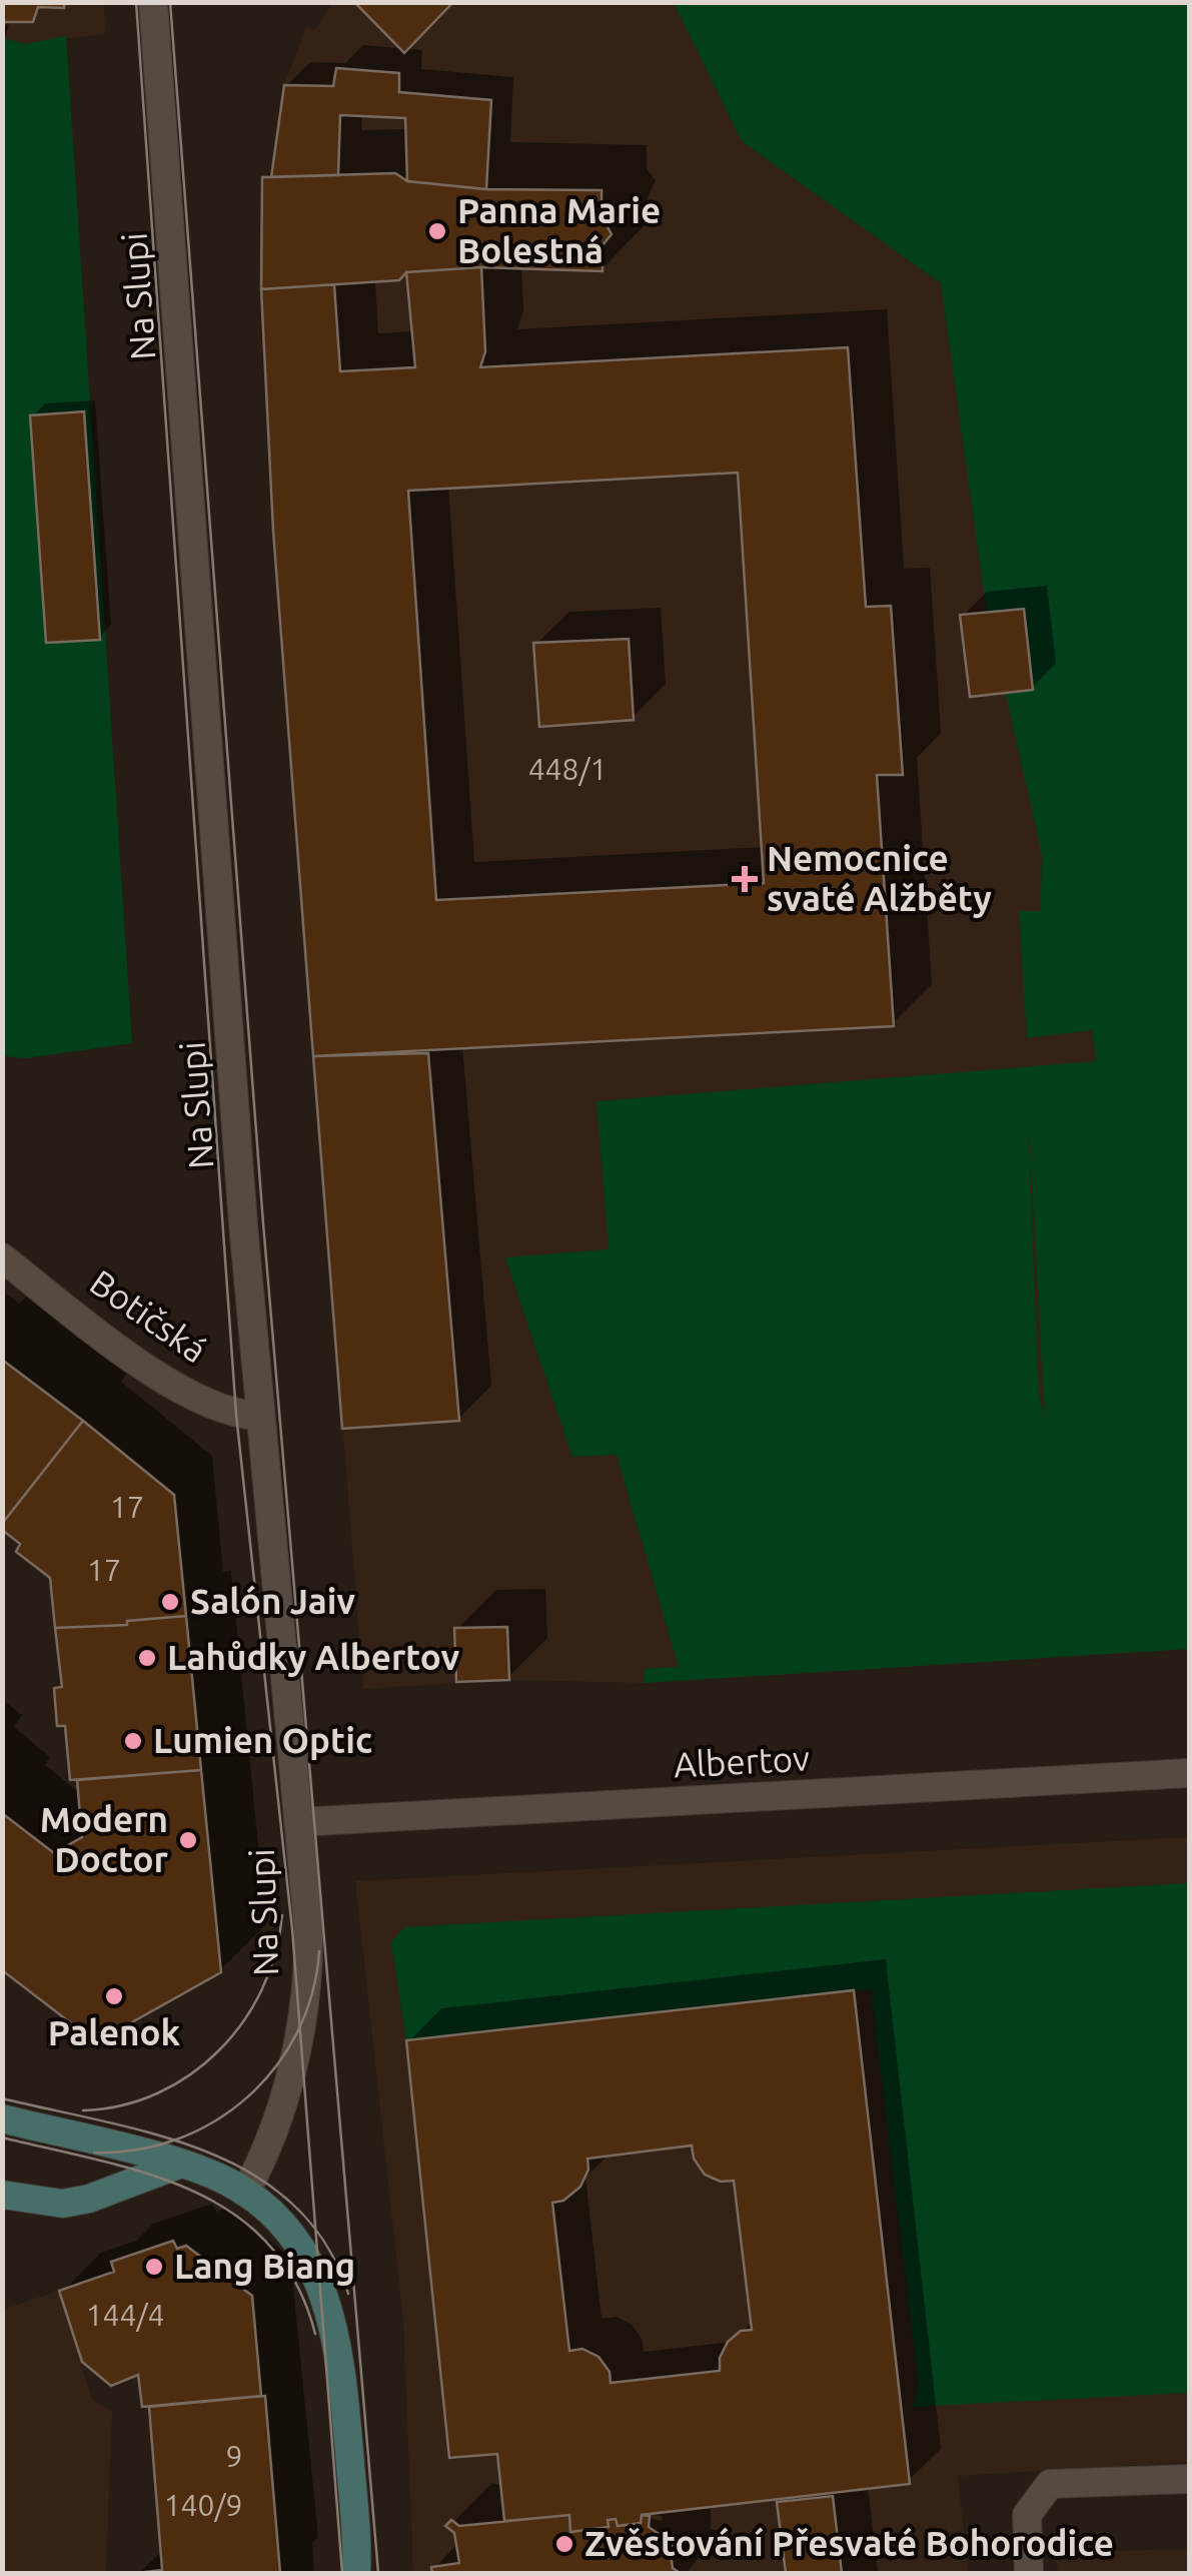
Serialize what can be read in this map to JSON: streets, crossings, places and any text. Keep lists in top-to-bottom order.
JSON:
{
  "streets": {
    "street": ["Na Slupi", "Botičská", "Albertov"]
  },
  "crossings": [
    ["Na Slupi", "Botičská"],
    ["Na Slupi", "Albertov"]
  ],
  "places": {
    "other": [
      "Panna Marie Bolestná",
      "Salón Jaiv",
      "Lahůdky Albertov",
      "Lumien Optic",
      "Modern Doctor",
      "Palenok",
      "Lang Biang",
      "Zvěstování Přesvaté Bohorodice"
    ],
    "health": ["Nemocnice svaté Alžběty"]
  },
  "house_numbers": [
    "448/1",
    "17",
    "17",
    "144/4",
    "9",
    "140/9"
  ]
}
